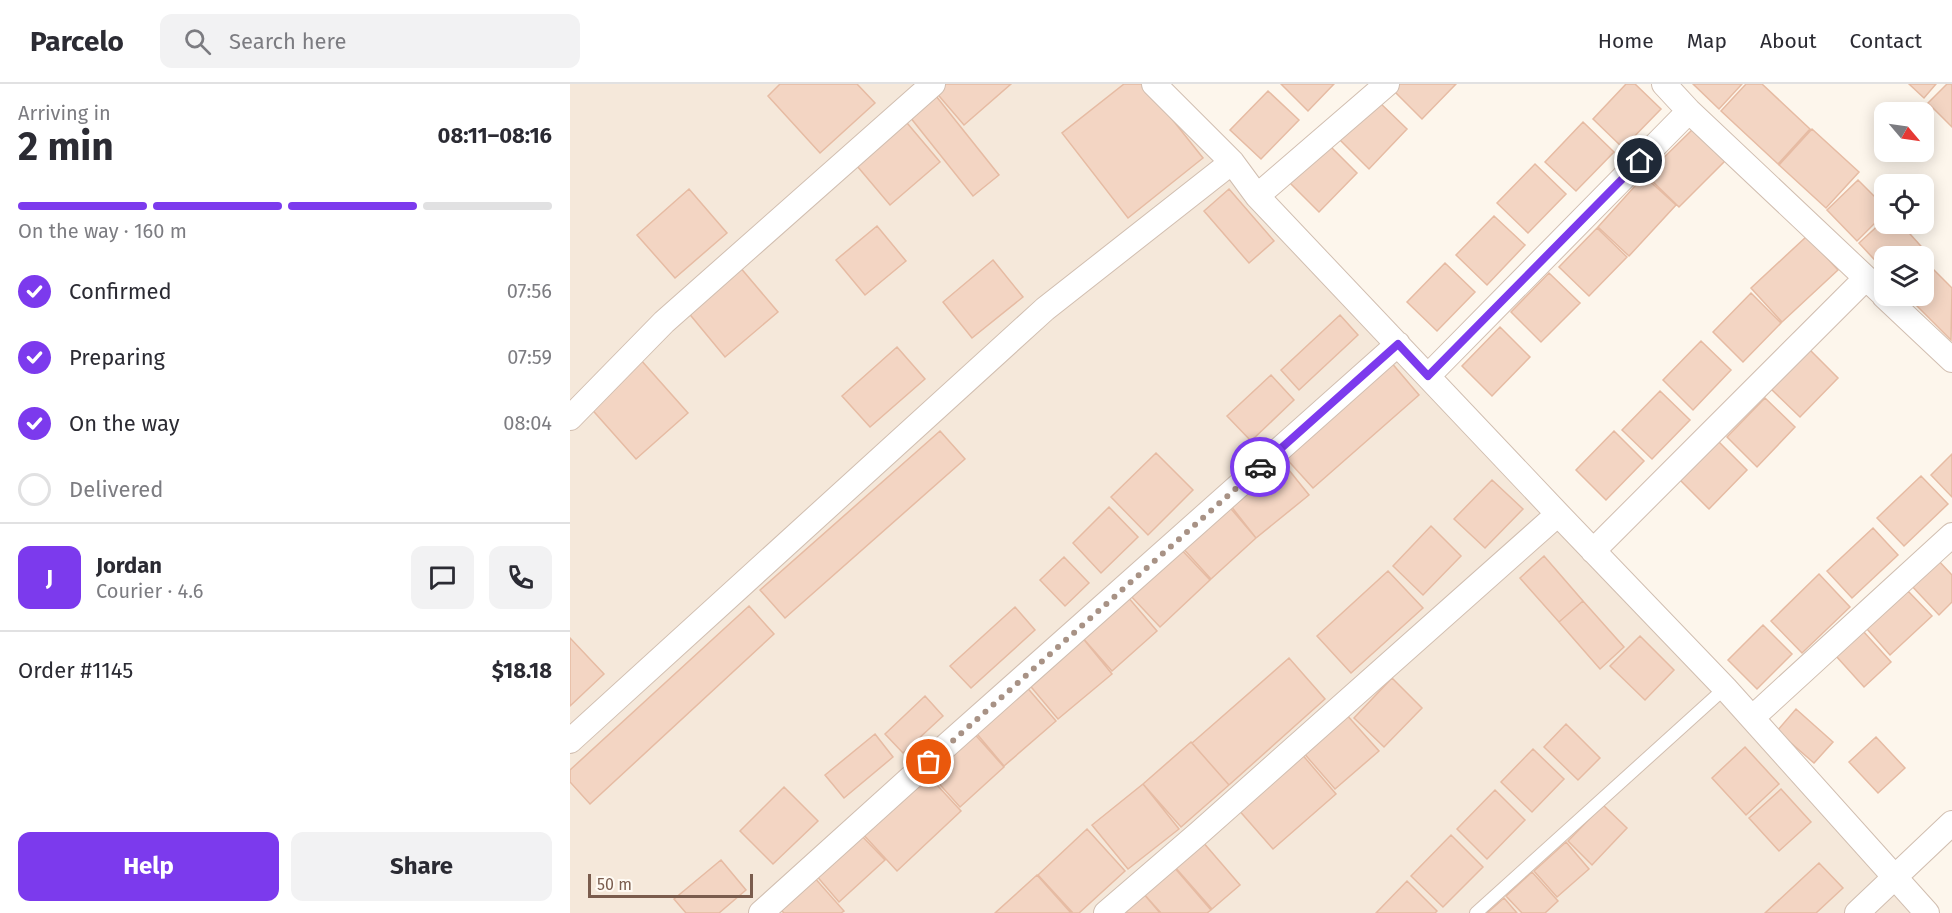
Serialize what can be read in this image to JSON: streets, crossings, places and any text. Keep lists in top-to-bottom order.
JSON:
{
  "scale_bar": "50 m",
  "north": "bottom right",
  "page": {
    "header": "Parcelo",
    "search": "Search here",
    "nav": [
      "Home",
      "Map",
      "About",
      "Contact"
    ],
    "heading": ["2 min", "Arriving in", "08:11–08:16"],
    "panel": [
      "Jordan",
      "Courier · 4.6",
      "Order #1145",
      "$18.18"
    ],
    "bar": "On the way · 160 m",
    "list": [
      ["Confirmed", "07:56"],
      ["Preparing", "07:59"],
      ["On the way", "08:04"],
      "Delivered"
    ],
    "round": "J",
    "buttons": ["Help", "Share"],
    "scale": "50 m"
  }
}
